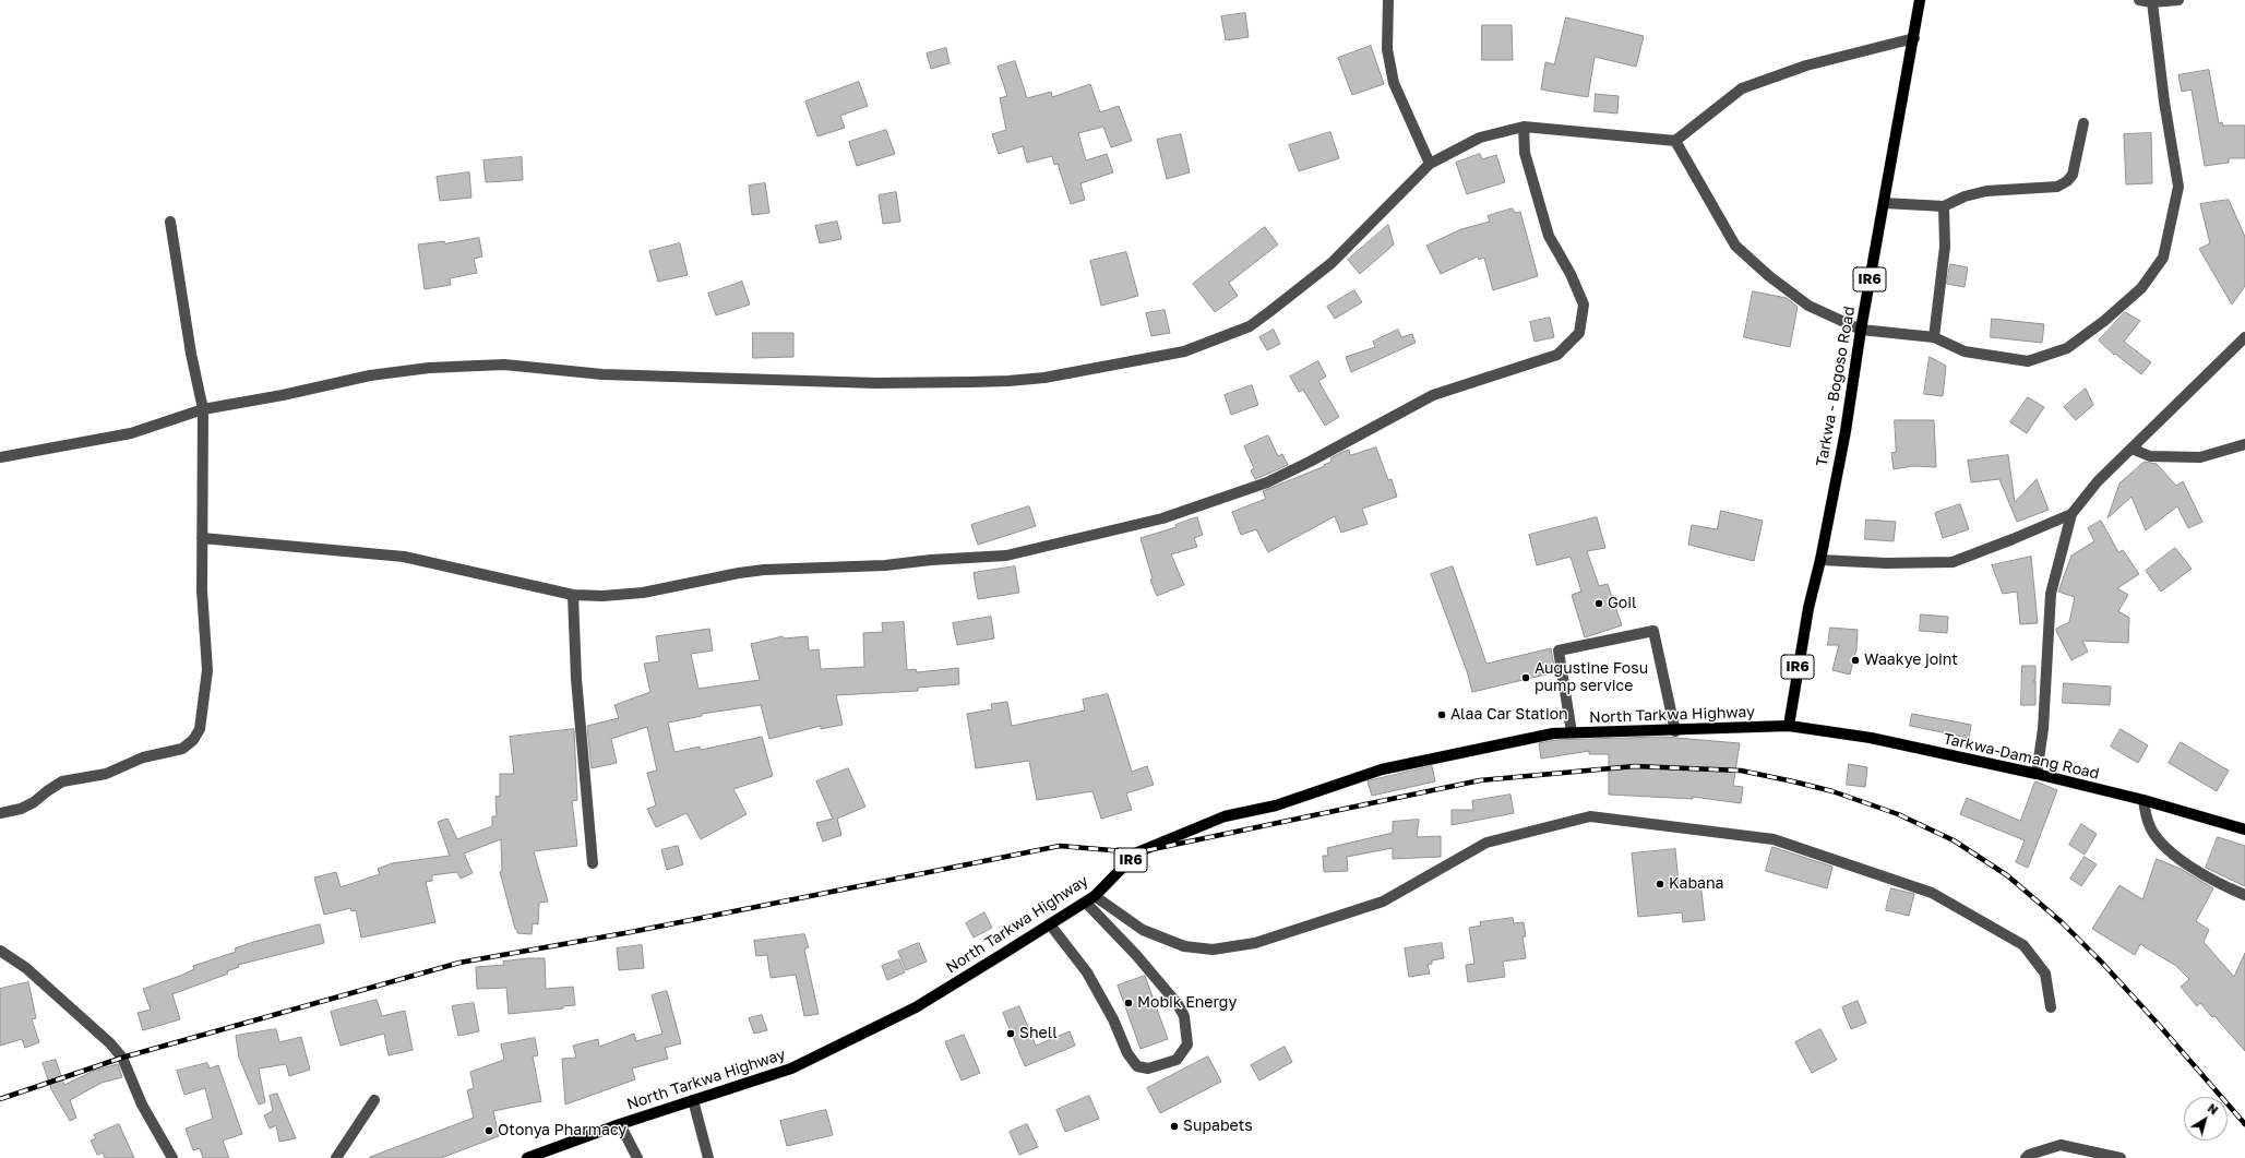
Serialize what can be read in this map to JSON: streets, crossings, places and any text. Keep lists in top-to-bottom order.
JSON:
{
  "streets": {
    "main road": [
      "IR6",
      "Tarkwa - Bogoso Road",
      "North Tarkwa Highway",
      "Tarkwa-Damang Road"
    ]
  },
  "crossings": [
    ["Tarkwa - Bogoso Road", "North Tarkwa Highway"],
    ["Tarkwa - Bogoso Road", "Tarkwa-Damang Road"],
    ["North Tarkwa Highway", "Tarkwa-Damang Road"]
  ],
  "places": [
    "Goil",
    "Waakye joint",
    "Augustine Fosu pump service",
    "Alaa Car Station",
    "Kabana",
    "Mobik Energy",
    "Shell",
    "Supabets",
    "Otonya Pharmacy"
  ],
  "north": "top right"
}
